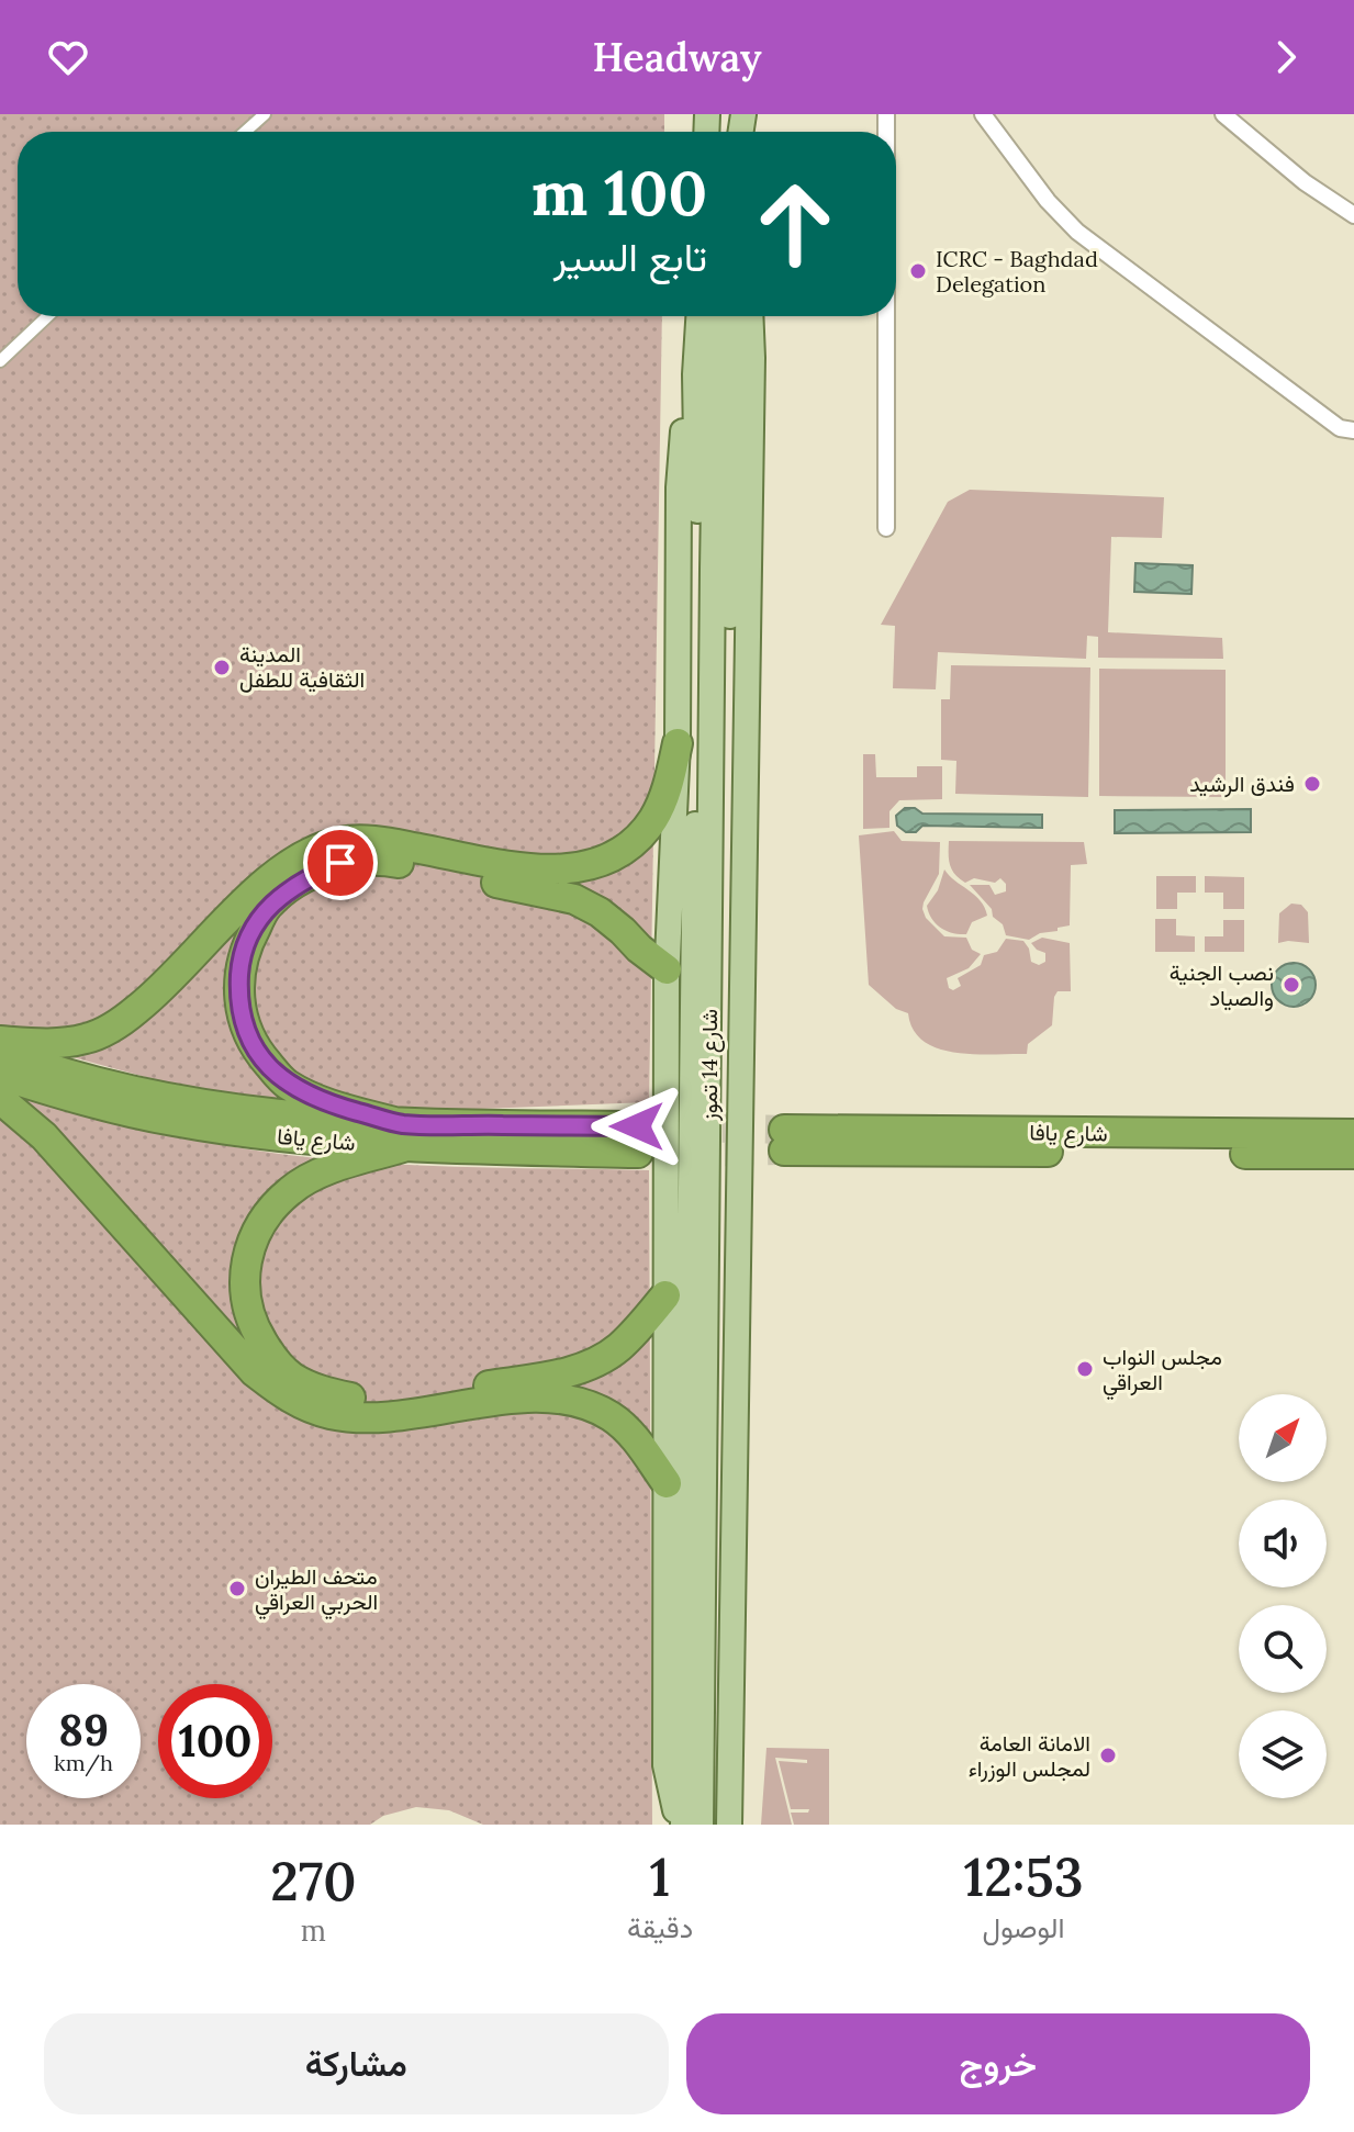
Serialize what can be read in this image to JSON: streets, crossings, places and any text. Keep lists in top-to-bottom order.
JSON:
{
  "streets": {
    "highway": ["شارع يافا"],
    "main road": ["شارع 14 تموز"]
  },
  "places": [
    "ICRC - Baghdad Delegation",
    "المدينة الثقافية للطفل",
    "فندق الرشيد",
    "نصب الجنية والصياد",
    "مجلس النواب العراقي",
    "متحف الطيران الحربي العراقي",
    "الامانة العامة لمجلس الوزراء"
  ],
  "north": "top right",
  "page": {
    "header": "Headway",
    "turn": ["100 m", "تابع السير"],
    "speed": "89 km/h",
    "limit": "100",
    "eta": [
      "12:53",
      "الوصول",
      "1",
      "دقيقة",
      "270",
      "m"
    ],
    "buttons": ["خروج", "مشاركة"]
  }
}
